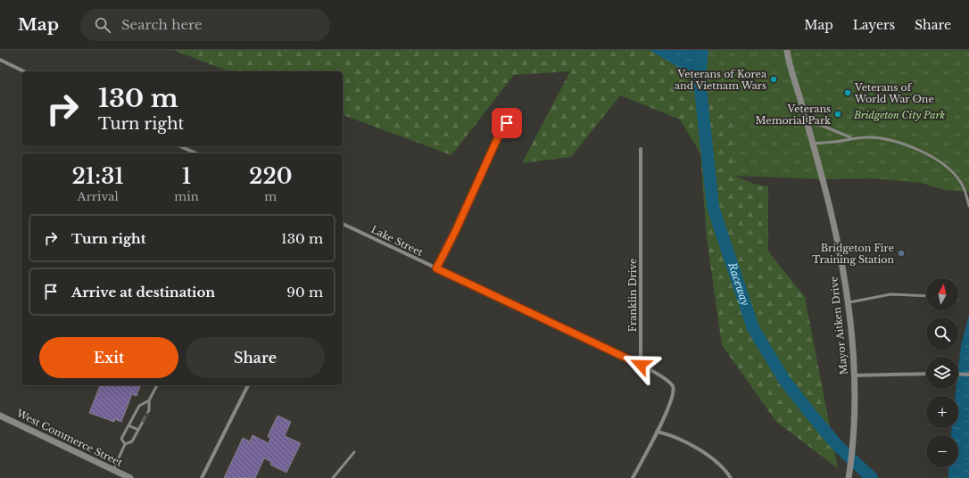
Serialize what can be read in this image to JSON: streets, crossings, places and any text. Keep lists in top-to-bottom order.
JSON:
{
  "streets": {
    "street": [
      "Lake Street",
      "Franklin Drive",
      "Mayor Aitken Drive",
      "West Commerce Street"
    ]
  },
  "crossings": [
    ["Lake Street", "Franklin Drive"]
  ],
  "water": ["Raceway"],
  "parks": ["Bridgeton City Park"],
  "places": [
    "Veterans of Korea and Vietnam Wars",
    "Veterans of World War One",
    "Veterans Memorial Park",
    "Bridgeton Fire Training Station"
  ],
  "north": "top",
  "page": {
    "header": "Map",
    "search": "Search here",
    "nav": ["Map", "Layers", "Share"],
    "turn": ["130 m", "Turn right"],
    "eta": [
      "21:31",
      "Arrival",
      "1",
      "min",
      "220",
      "m"
    ],
    "list": [
      {
        "name": "Turn right",
        "value": "130 m"
      },
      {
        "name": "Arrive at destination",
        "value": "90 m"
      }
    ],
    "map_buttons": ["+", "−"],
    "buttons": ["Exit", "Share"]
  }
}
